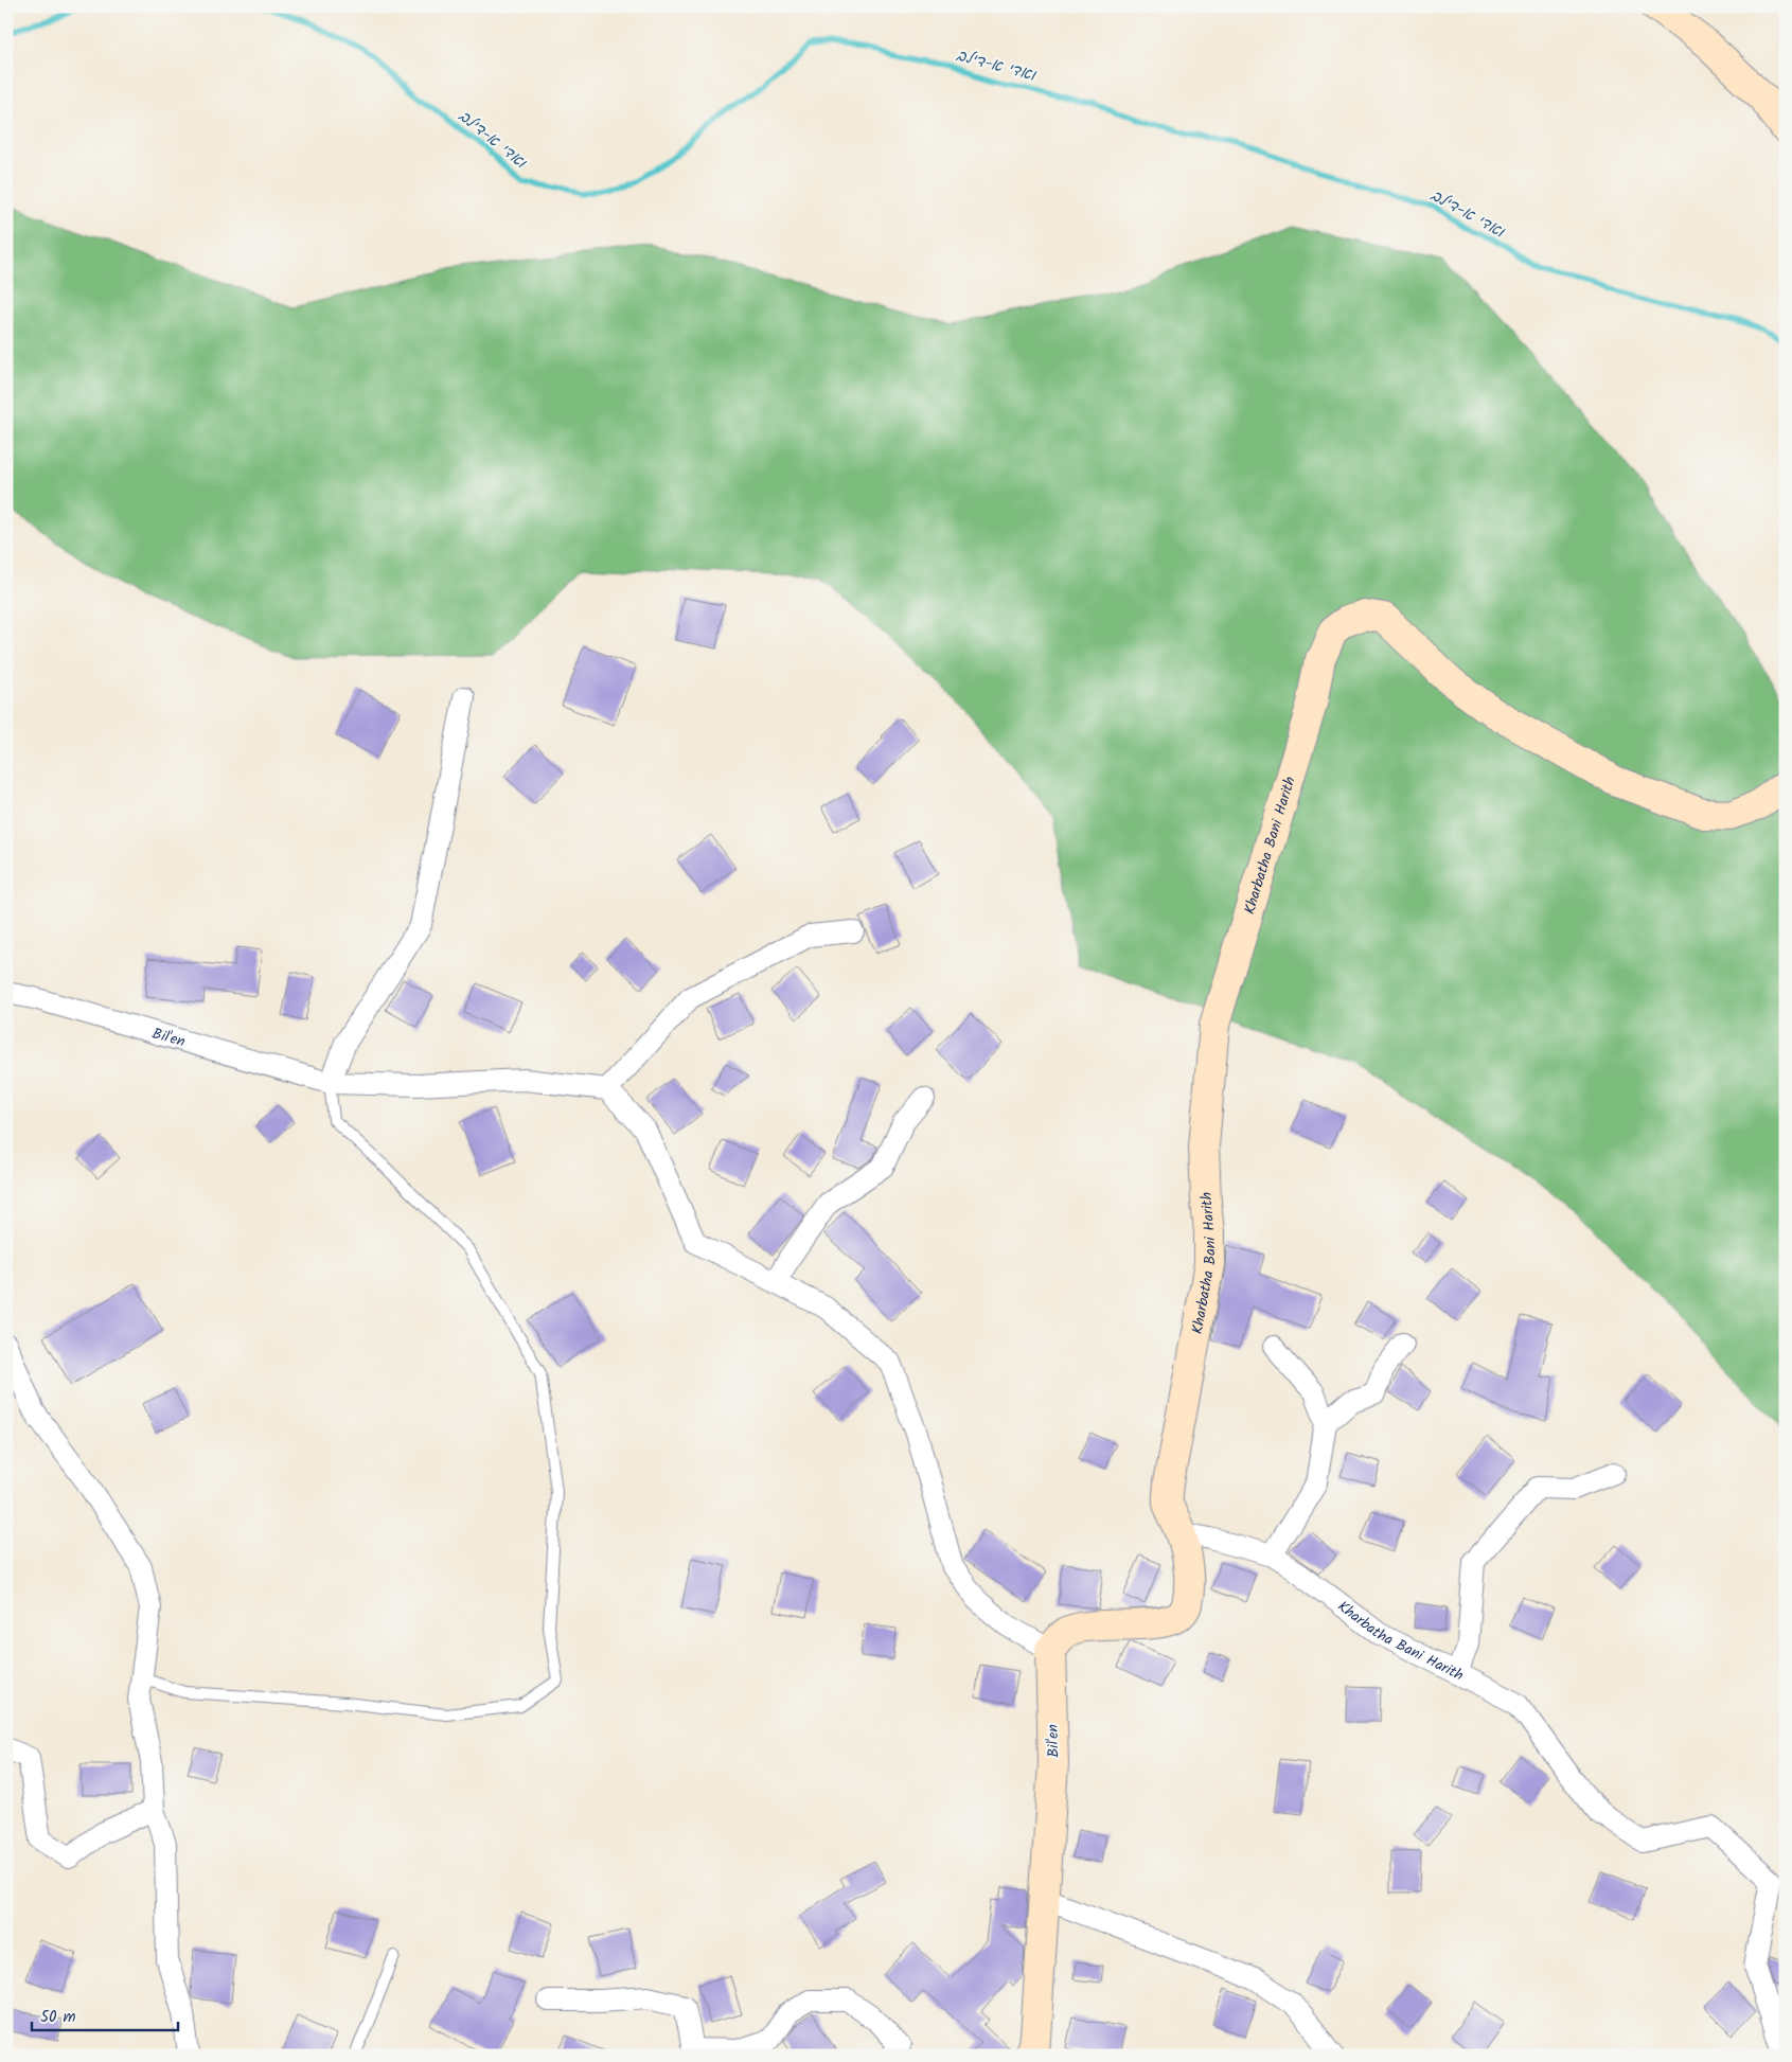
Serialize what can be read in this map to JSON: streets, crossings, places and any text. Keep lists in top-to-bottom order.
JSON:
{
  "streets": {
    "street": ["Kharbatha Bani Harith", "Bil'en"]
  },
  "water": ["ואדי א-דילב"],
  "scale_bar": "50 m"
}
